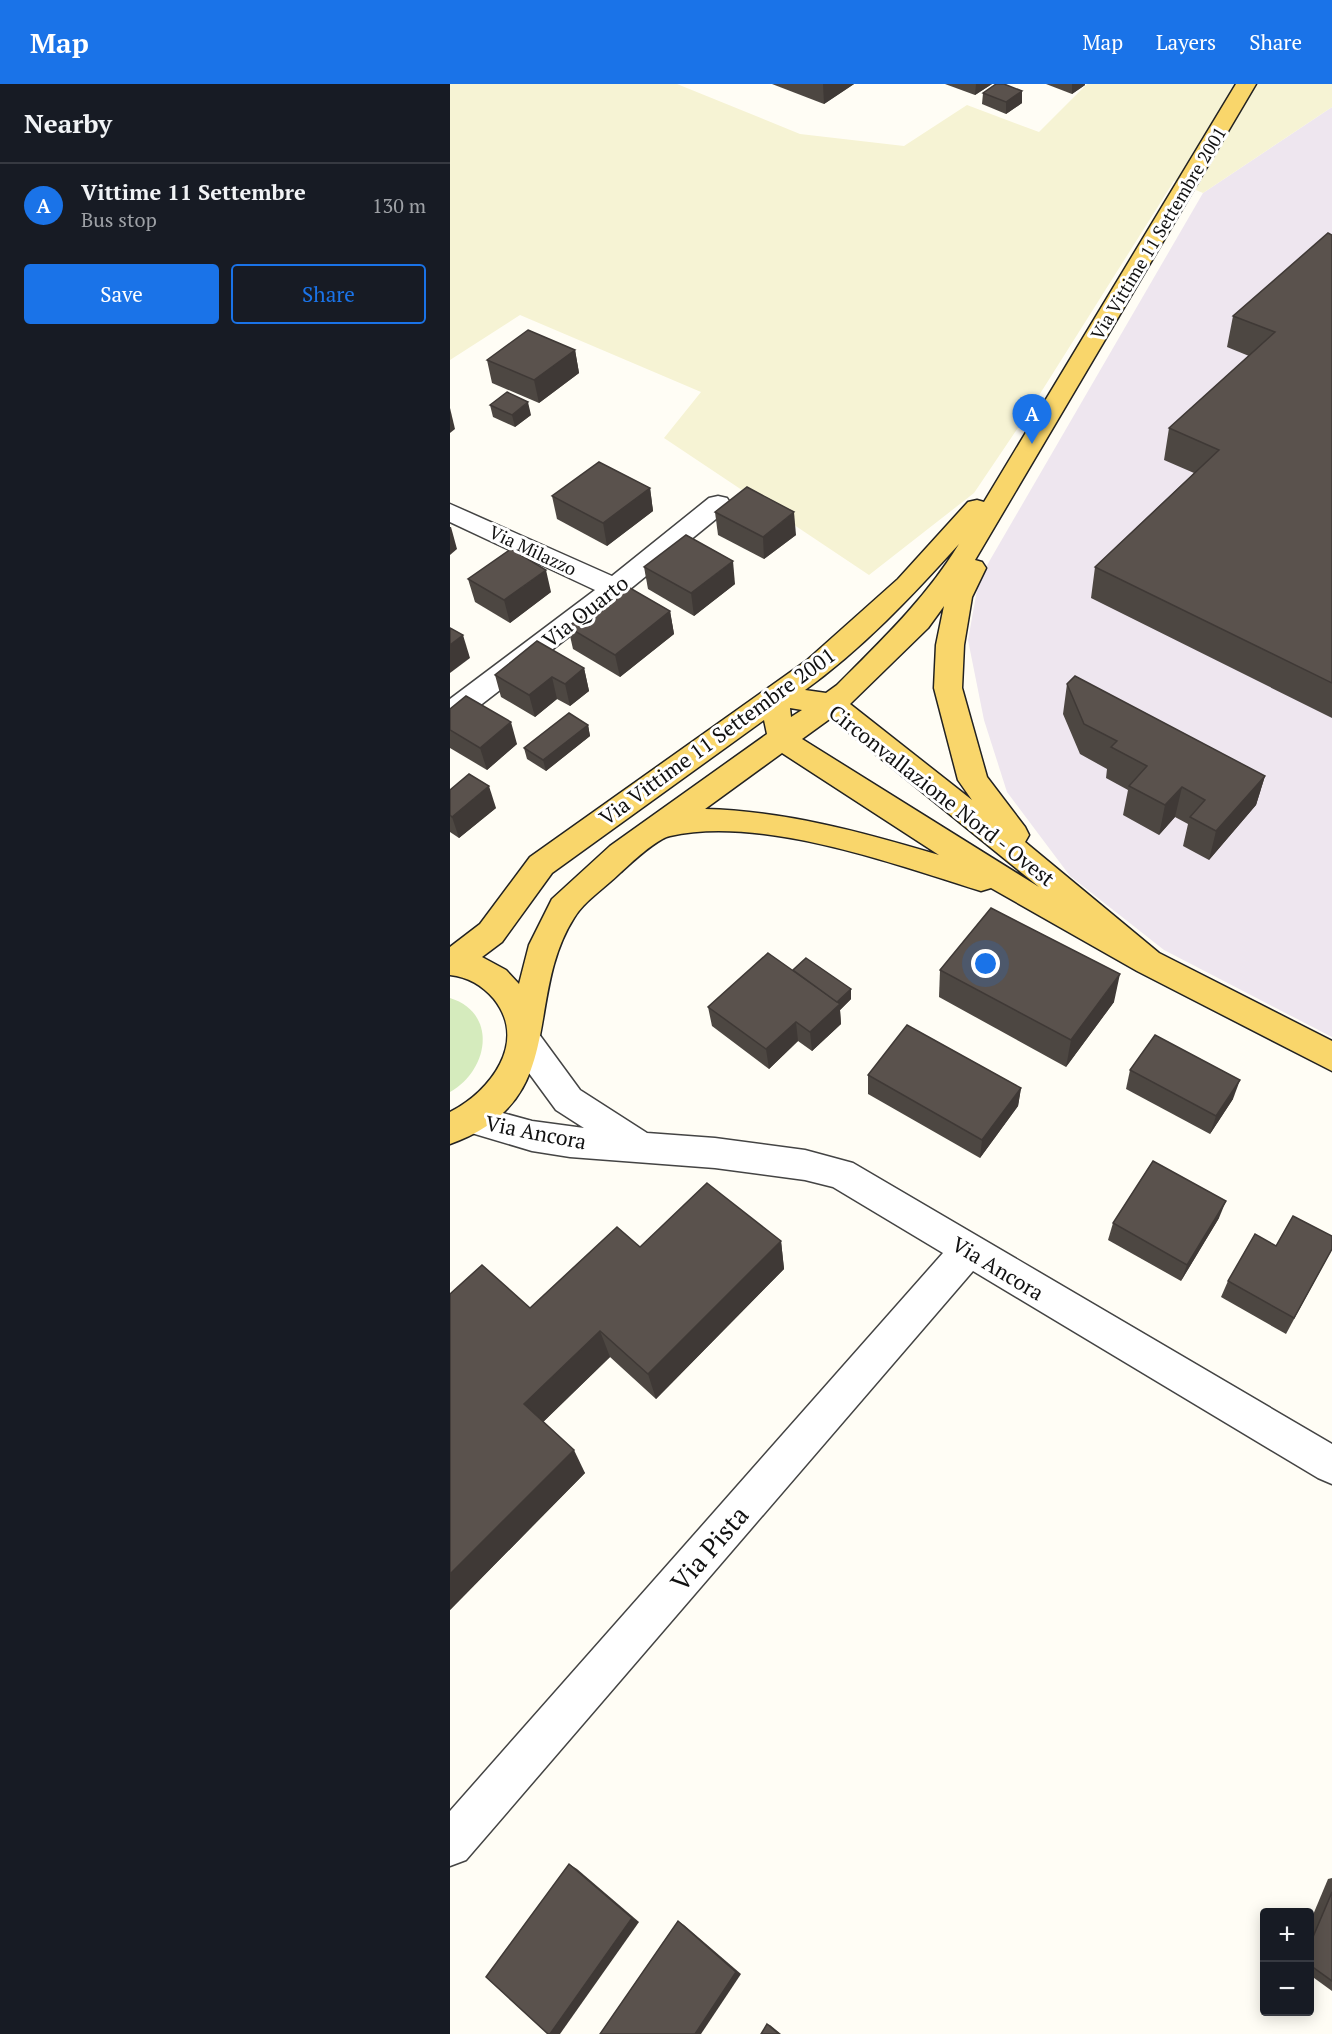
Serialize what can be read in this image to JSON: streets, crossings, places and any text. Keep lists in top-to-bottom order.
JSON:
{
  "streets": {
    "main road": ["Via Vittime 11 Settembre 2001", "Circonvallazione Nord - Ovest", "Via Ancora"],
    "street": ["Via Milazzo", "Via Quarto", "Via Pista"]
  },
  "crossings": [
    ["Via Vittime 11 Settembre 2001", "Circonvallazione Nord - Ovest"],
    ["Via Vittime 11 Settembre 2001", "Via Ancora"],
    ["Via Milazzo", "Via Quarto"],
    ["Via Ancora", "Via Pista"]
  ],
  "page": {
    "header": "Map",
    "nav": ["Map", "Layers", "Share"],
    "heading": "Nearby",
    "list": [
      {
        "mark": "A",
        "name": "Vittime 11 Settembre",
        "note": "Bus stop",
        "value": "130 m"
      }
    ],
    "buttons": ["Save", "Share"],
    "pins": "A",
    "map_buttons": ["+", "−"]
  }
}
